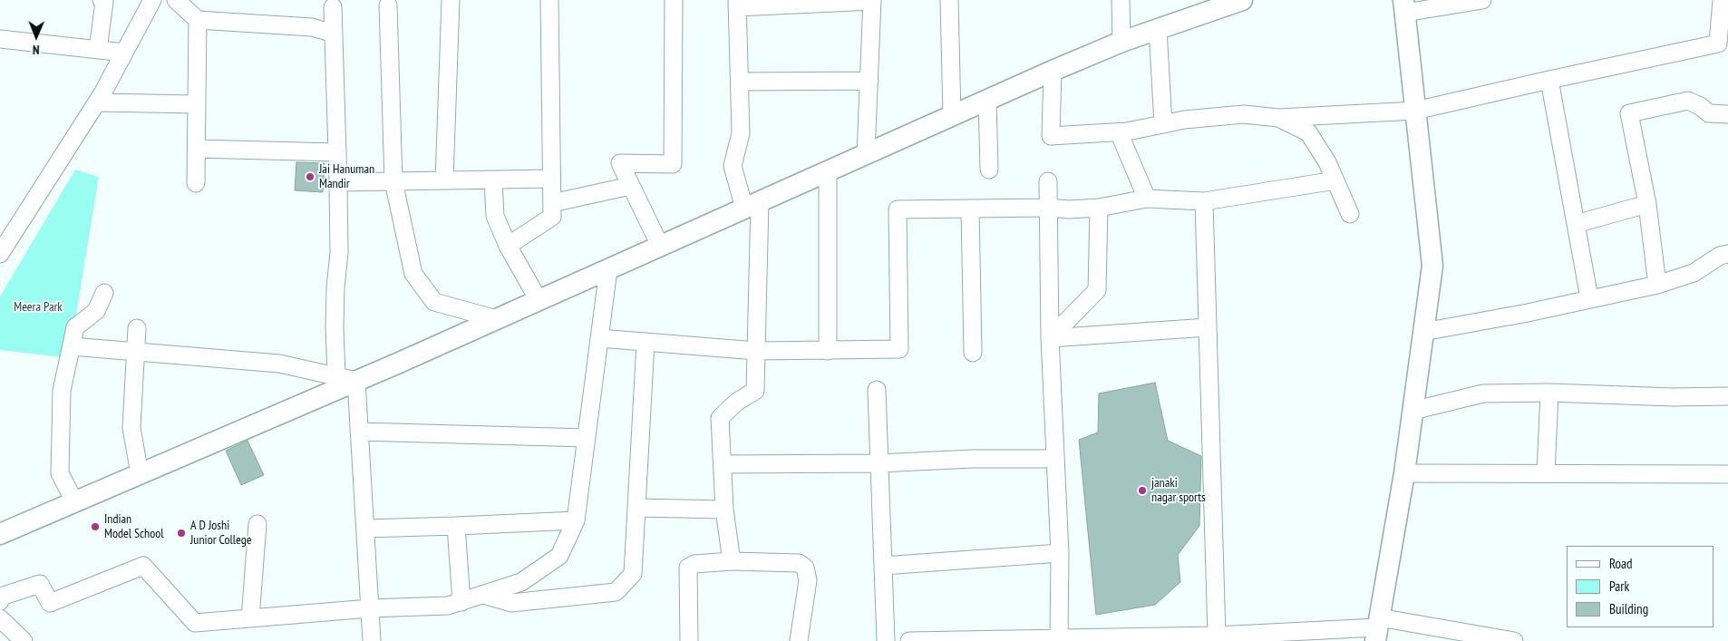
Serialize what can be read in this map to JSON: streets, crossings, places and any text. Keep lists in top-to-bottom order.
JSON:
{
  "parks": ["Meera Park"],
  "places": [
    "Jai Hanuman Mandir",
    "janaki nagar sports",
    "Indian Model School",
    "A D Joshi Junior College"
  ],
  "legend": ["Road", "Park", "Building"],
  "north": "bottom"
}
